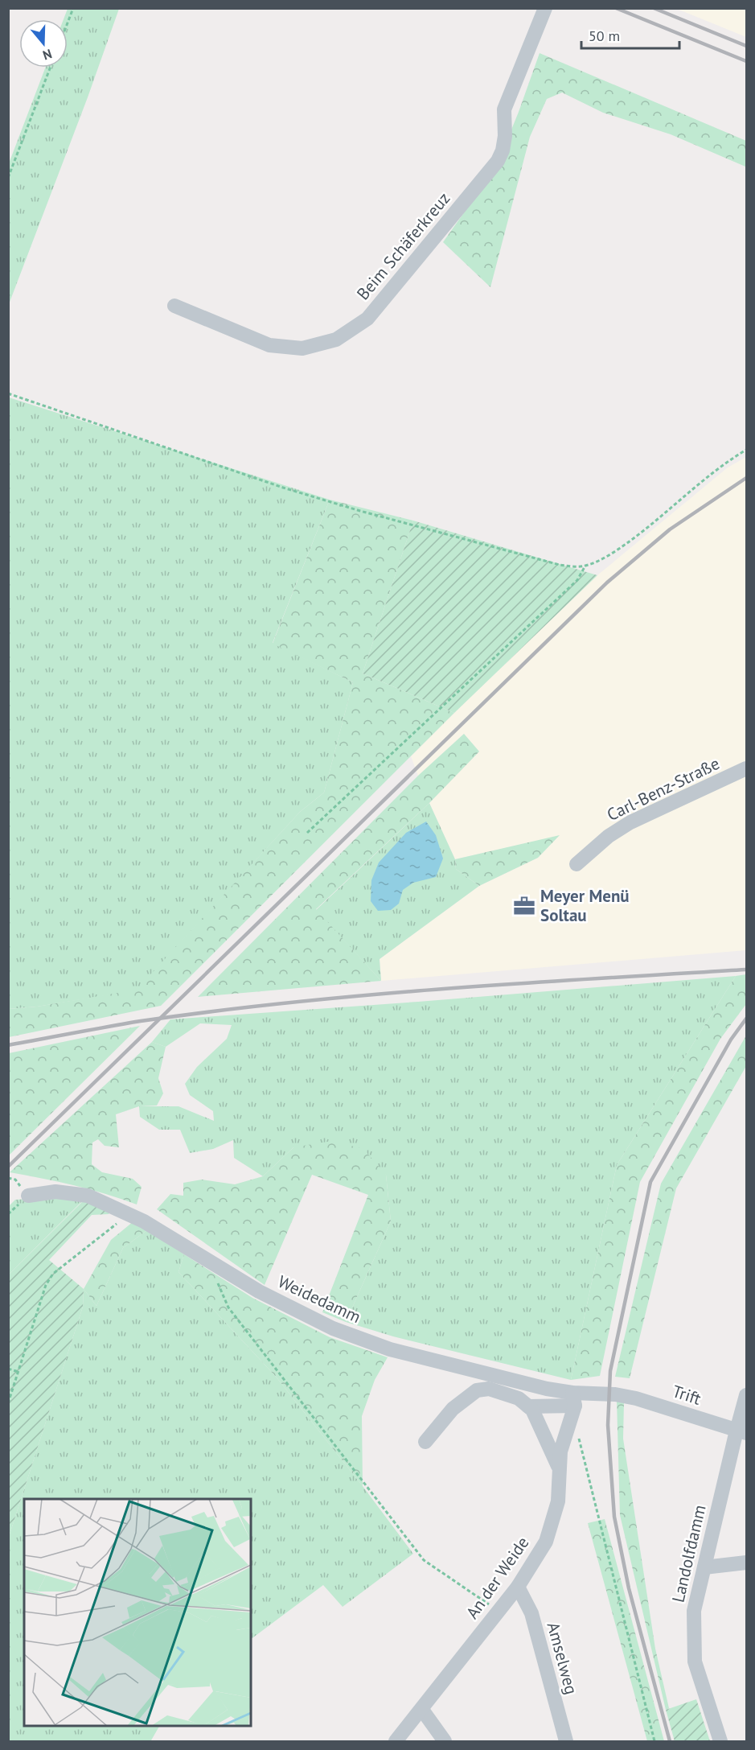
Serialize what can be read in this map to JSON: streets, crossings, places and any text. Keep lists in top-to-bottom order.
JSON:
{
  "streets": {
    "street": [
      "Beim Schäferkreuz",
      "Carl-Benz-Straße",
      "Weidedamm",
      "Trift",
      "Landolfdamm",
      "An der Weide",
      "Amselweg"
    ]
  },
  "crossings": [
    ["Weidedamm", "Trift"],
    ["Weidedamm", "An der Weide"],
    ["Trift", "Landolfdamm"],
    ["An der Weide", "Amselweg"]
  ],
  "places": {
    "office": ["Meyer Menü Soltau"]
  },
  "scale_bar": "50 m",
  "north": "bottom"
}
